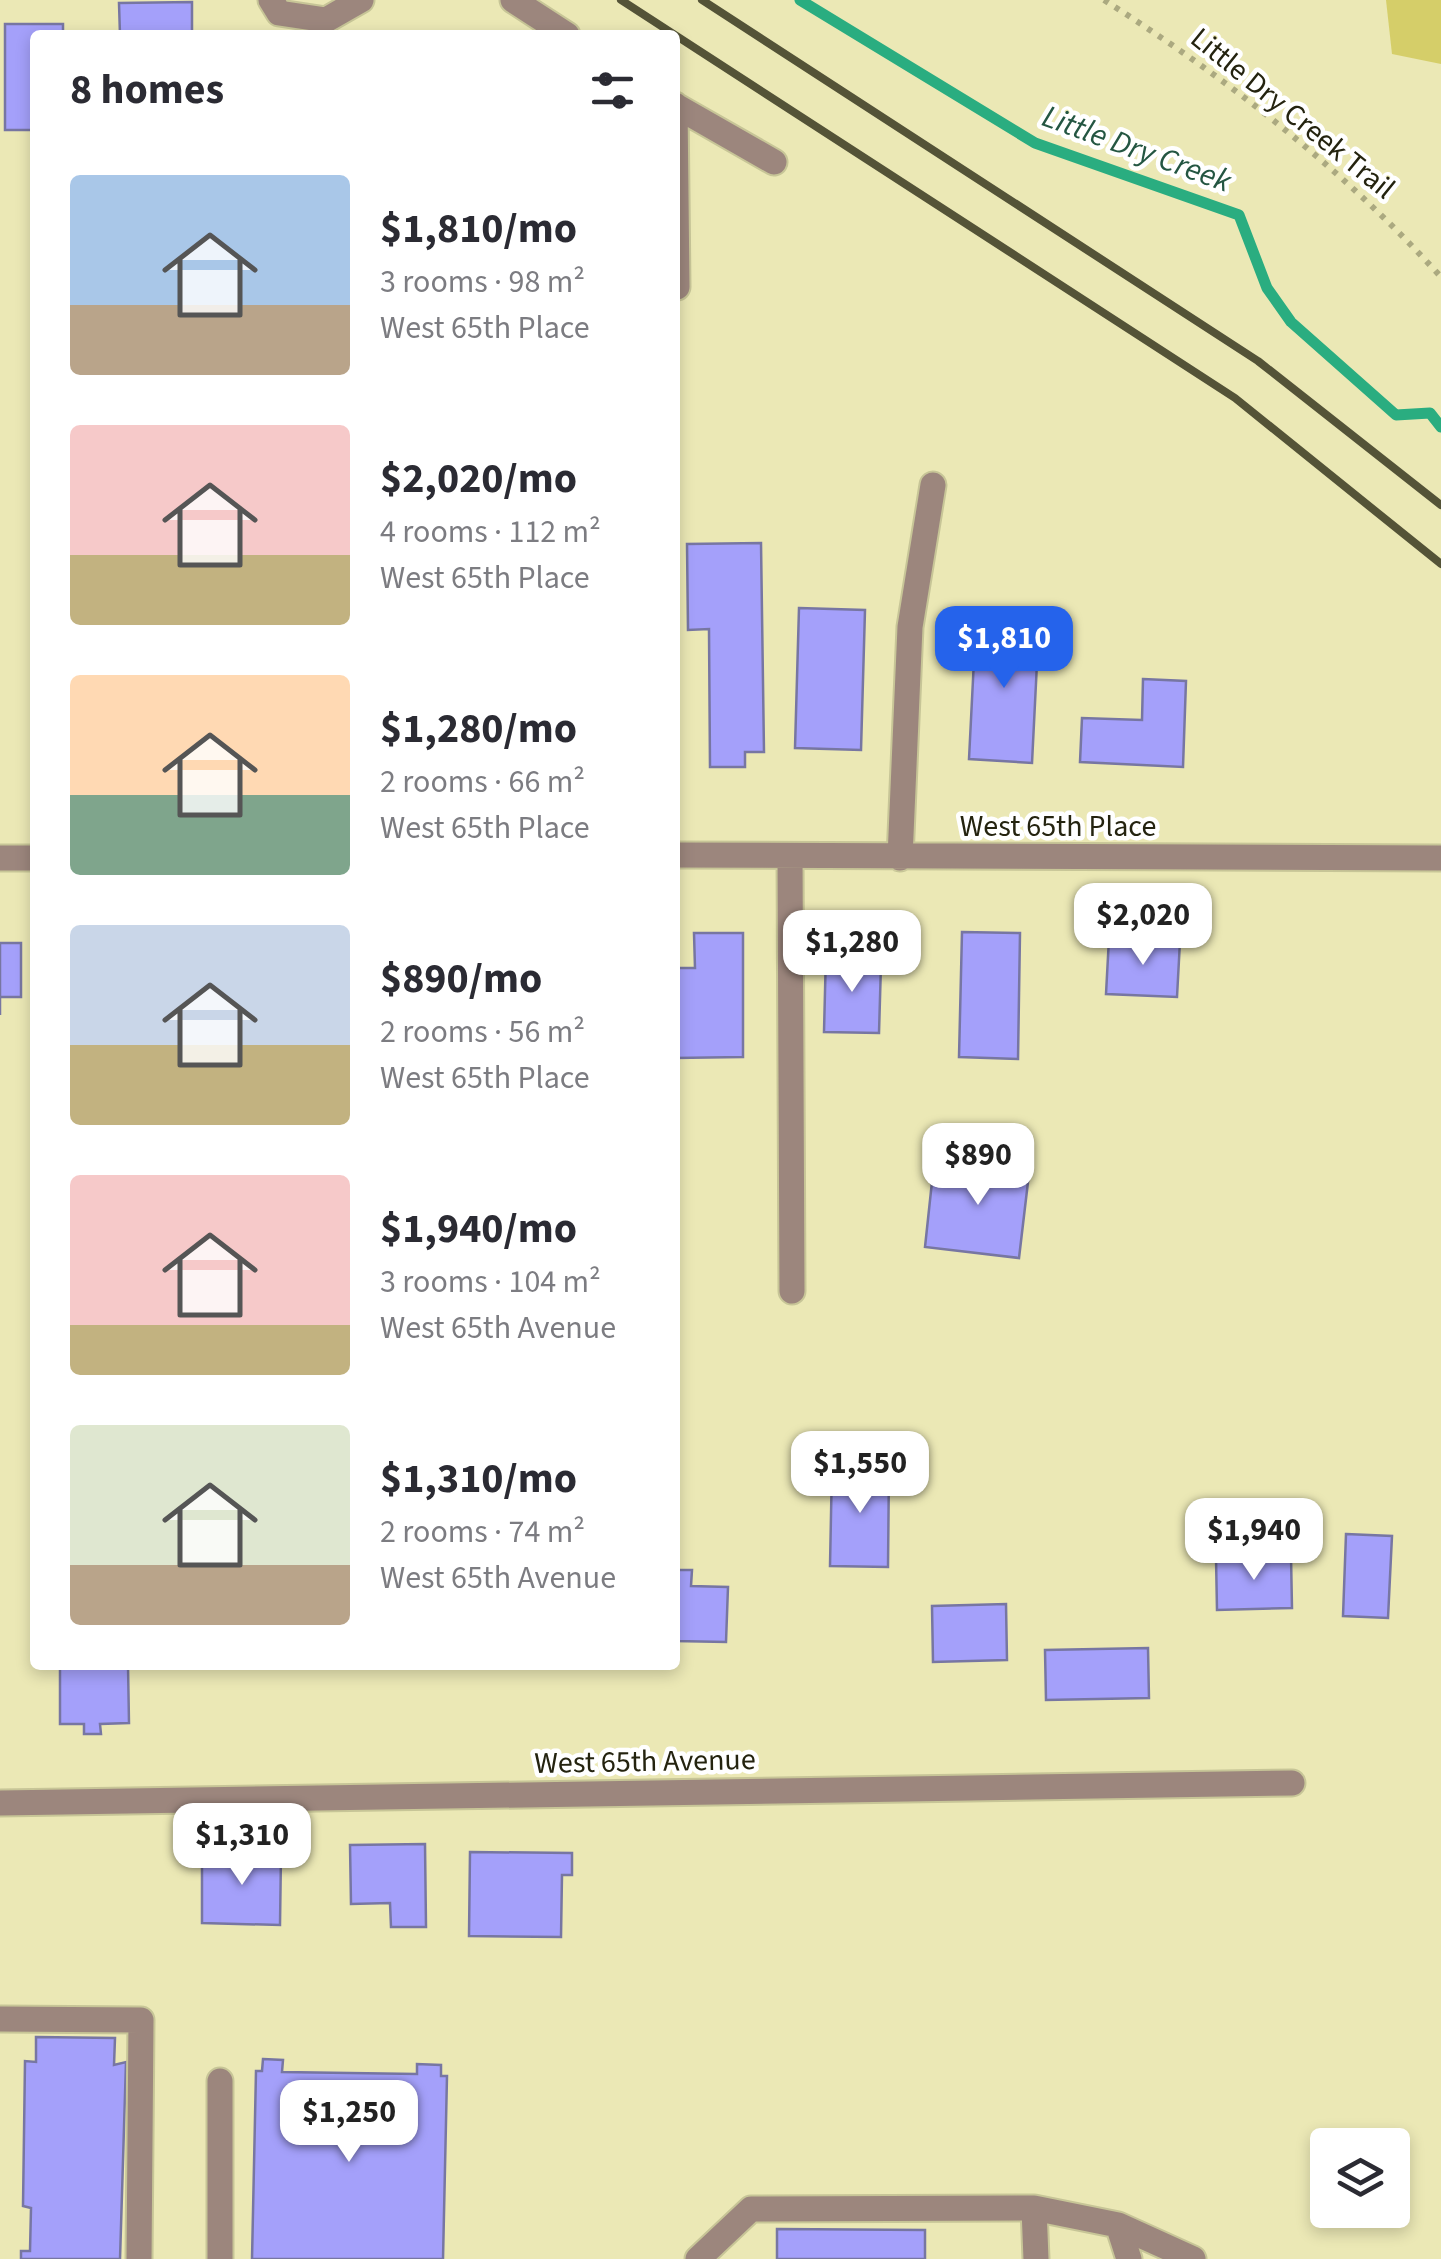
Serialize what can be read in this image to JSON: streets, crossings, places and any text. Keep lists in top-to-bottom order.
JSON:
{
  "streets": {
    "street": ["West 65th Place", "West 65th Avenue"],
    "path": ["Little Dry Creek Trail"]
  },
  "water": ["Little Dry Creek"],
  "page": {
    "heading": "8 homes",
    "list": [
      {
        "name": "$1,810/mo",
        "note": "3 rooms · 98 m² · West 65th Place"
      },
      {
        "name": "$2,020/mo",
        "note": "4 rooms · 112 m² · West 65th Place"
      },
      {
        "name": "$1,280/mo",
        "note": "2 rooms · 66 m² · West 65th Place"
      },
      {
        "name": "$890/mo",
        "note": "2 rooms · 56 m² · West 65th Place"
      },
      {
        "name": "$1,940/mo",
        "note": "3 rooms · 104 m² · West 65th Avenue"
      },
      {
        "name": "$1,310/mo",
        "note": "2 rooms · 74 m² · West 65th Avenue"
      }
    ],
    "price": [
      "$1,810",
      "$2,020",
      "$1,280",
      "$890",
      "$1,550",
      "$1,940",
      "$1,310",
      "$1,250"
    ]
  }
}
